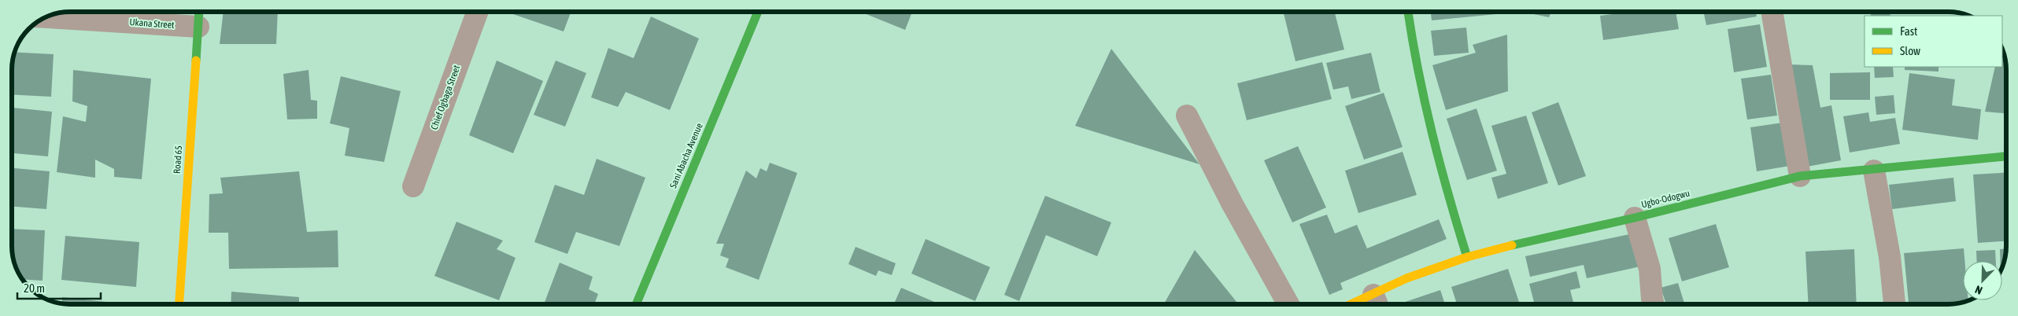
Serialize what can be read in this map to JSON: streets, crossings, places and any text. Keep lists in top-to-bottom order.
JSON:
{
  "streets": {
    "street": [
      "Ukana Street",
      "Chief Ogbaga Street",
      "Sani Abacha Avenue",
      "Road 65",
      "Ugbo-Odogwu"
    ]
  },
  "crossings": [
    ["Ukana Street", "Road 65"]
  ],
  "legend": ["Fast", "Slow"],
  "scale_bar": "20 m",
  "north": "bottom left"
}
